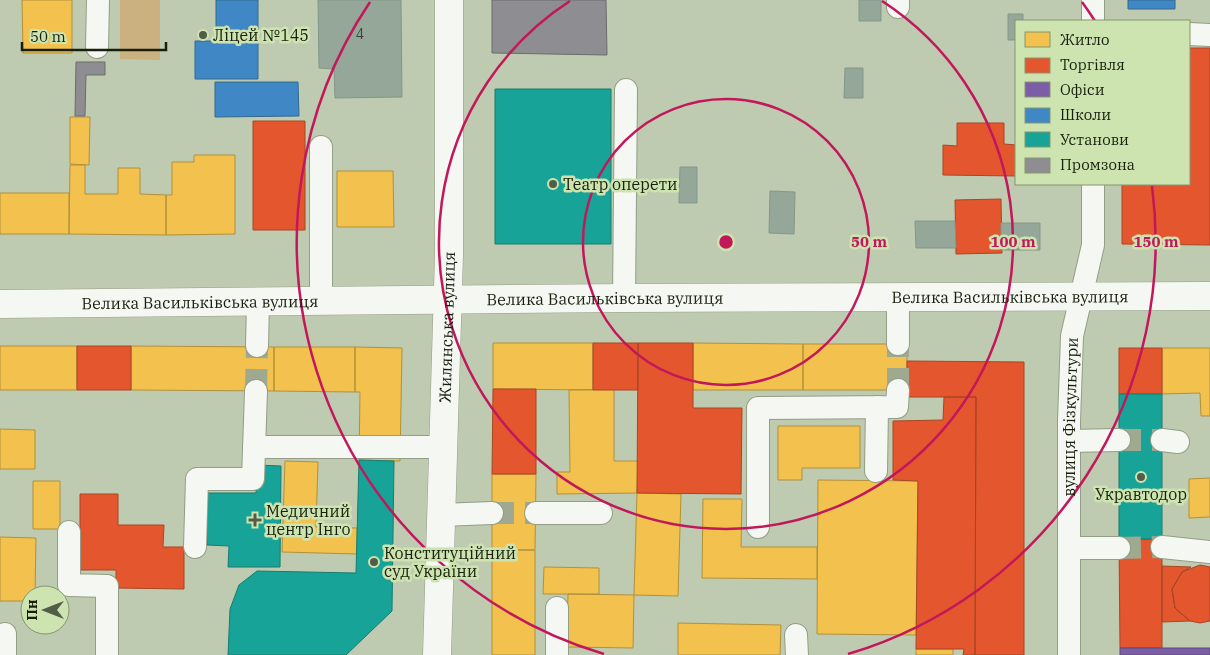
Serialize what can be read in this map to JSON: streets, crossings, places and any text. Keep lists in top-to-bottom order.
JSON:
{
  "streets": {
    "main road": ["Велика Васильківська вулиця", "Жилянська вулиця"],
    "street": ["вулиця Фізкультури"]
  },
  "crossings": [
    ["Велика Васильківська вулиця", "Жилянська вулиця"],
    ["Велика Васильківська вулиця", "вулиця Фізкультури"]
  ],
  "places": {
    "other": [
      "Ліцей №145",
      "Театр оперети",
      "Укравтодор",
      "Конституційний суд України"
    ],
    "health": ["Медичний центр Інго"]
  },
  "house_numbers": ["4"],
  "legend": [
    "Житло",
    "Торгівля",
    "Офіси",
    "Школи",
    "Установи",
    "Промзона"
  ],
  "scale_bar": "50 m",
  "north": "left",
  "rings": ["50 m", "100 m", "150 m"]
}
